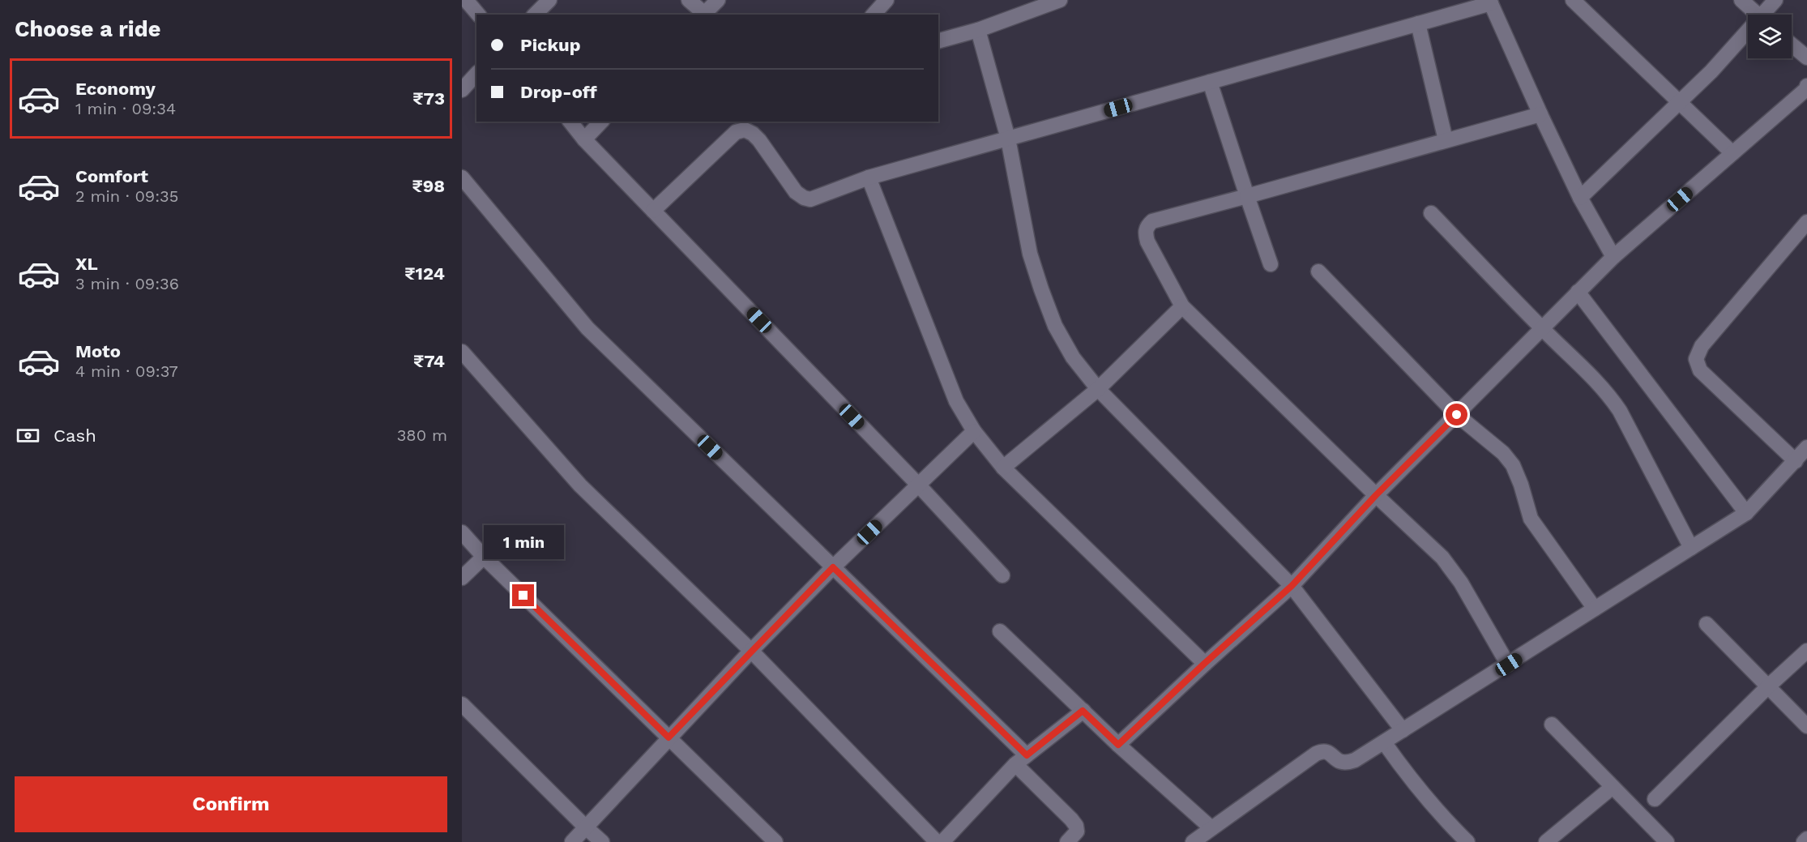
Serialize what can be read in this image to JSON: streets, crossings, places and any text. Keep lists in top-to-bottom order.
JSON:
{
  "page": {
    "heading": "Choose a ride",
    "banner": ["Pickup", "Drop-off"],
    "list": [
      {
        "name": "Economy",
        "note": "1 min · 09:34",
        "value": "₹73"
      },
      {
        "name": "Comfort",
        "note": "2 min · 09:35",
        "value": "₹98"
      },
      {
        "name": "XL",
        "note": "3 min · 09:36",
        "value": "₹124"
      },
      {
        "name": "Moto",
        "note": "4 min · 09:37",
        "value": "₹74"
      }
    ],
    "pay": ["Cash", "380 m"],
    "bubble": "1 min",
    "buttons": "Confirm"
  }
}
